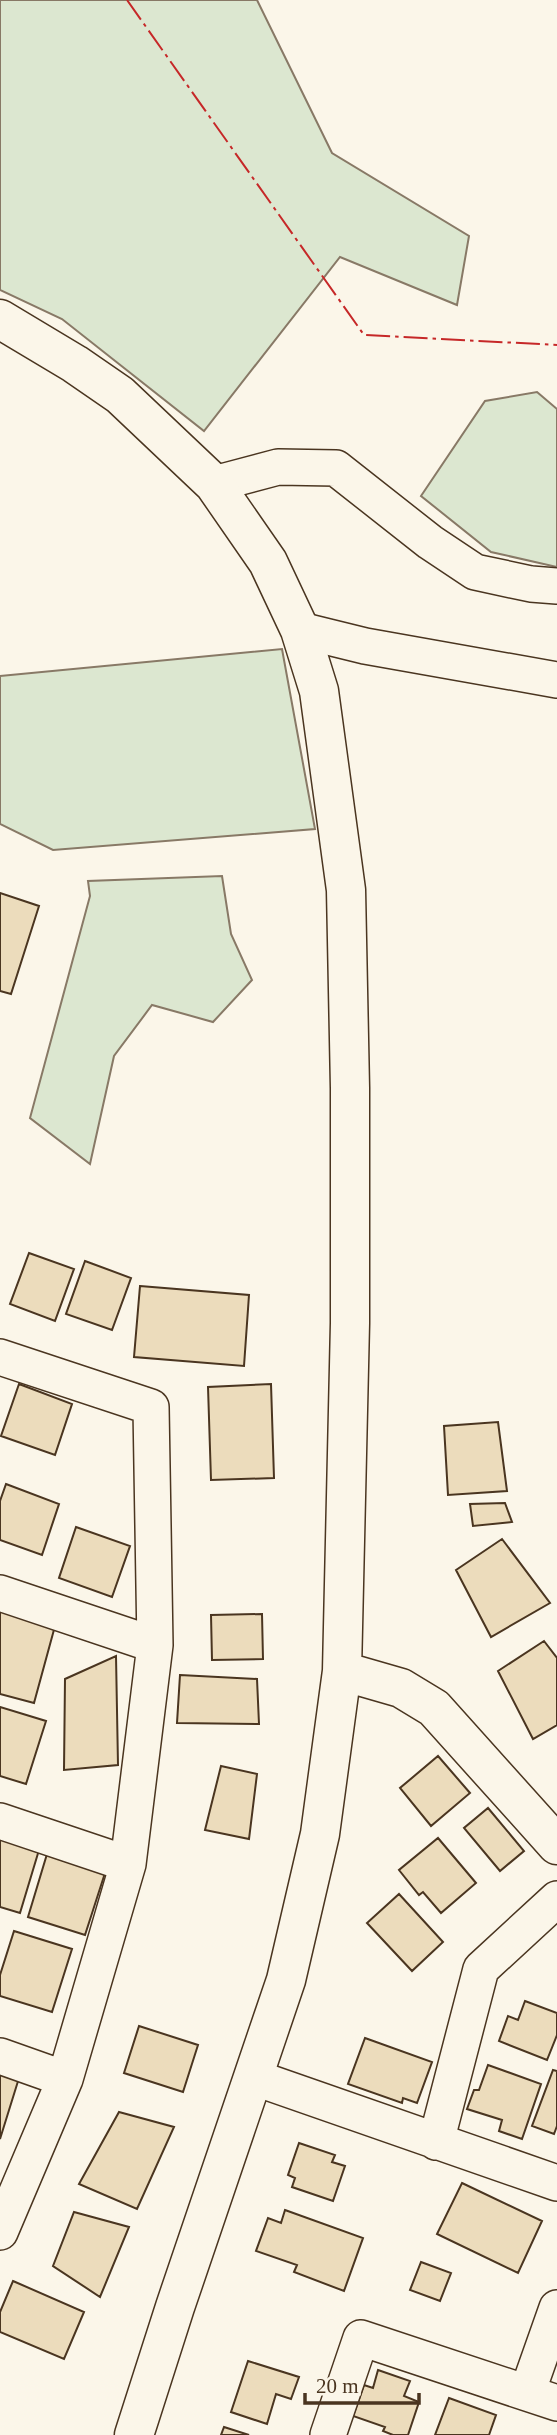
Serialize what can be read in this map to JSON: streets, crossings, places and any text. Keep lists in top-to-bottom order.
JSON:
{
  "scale_bar": "20 m"
}
